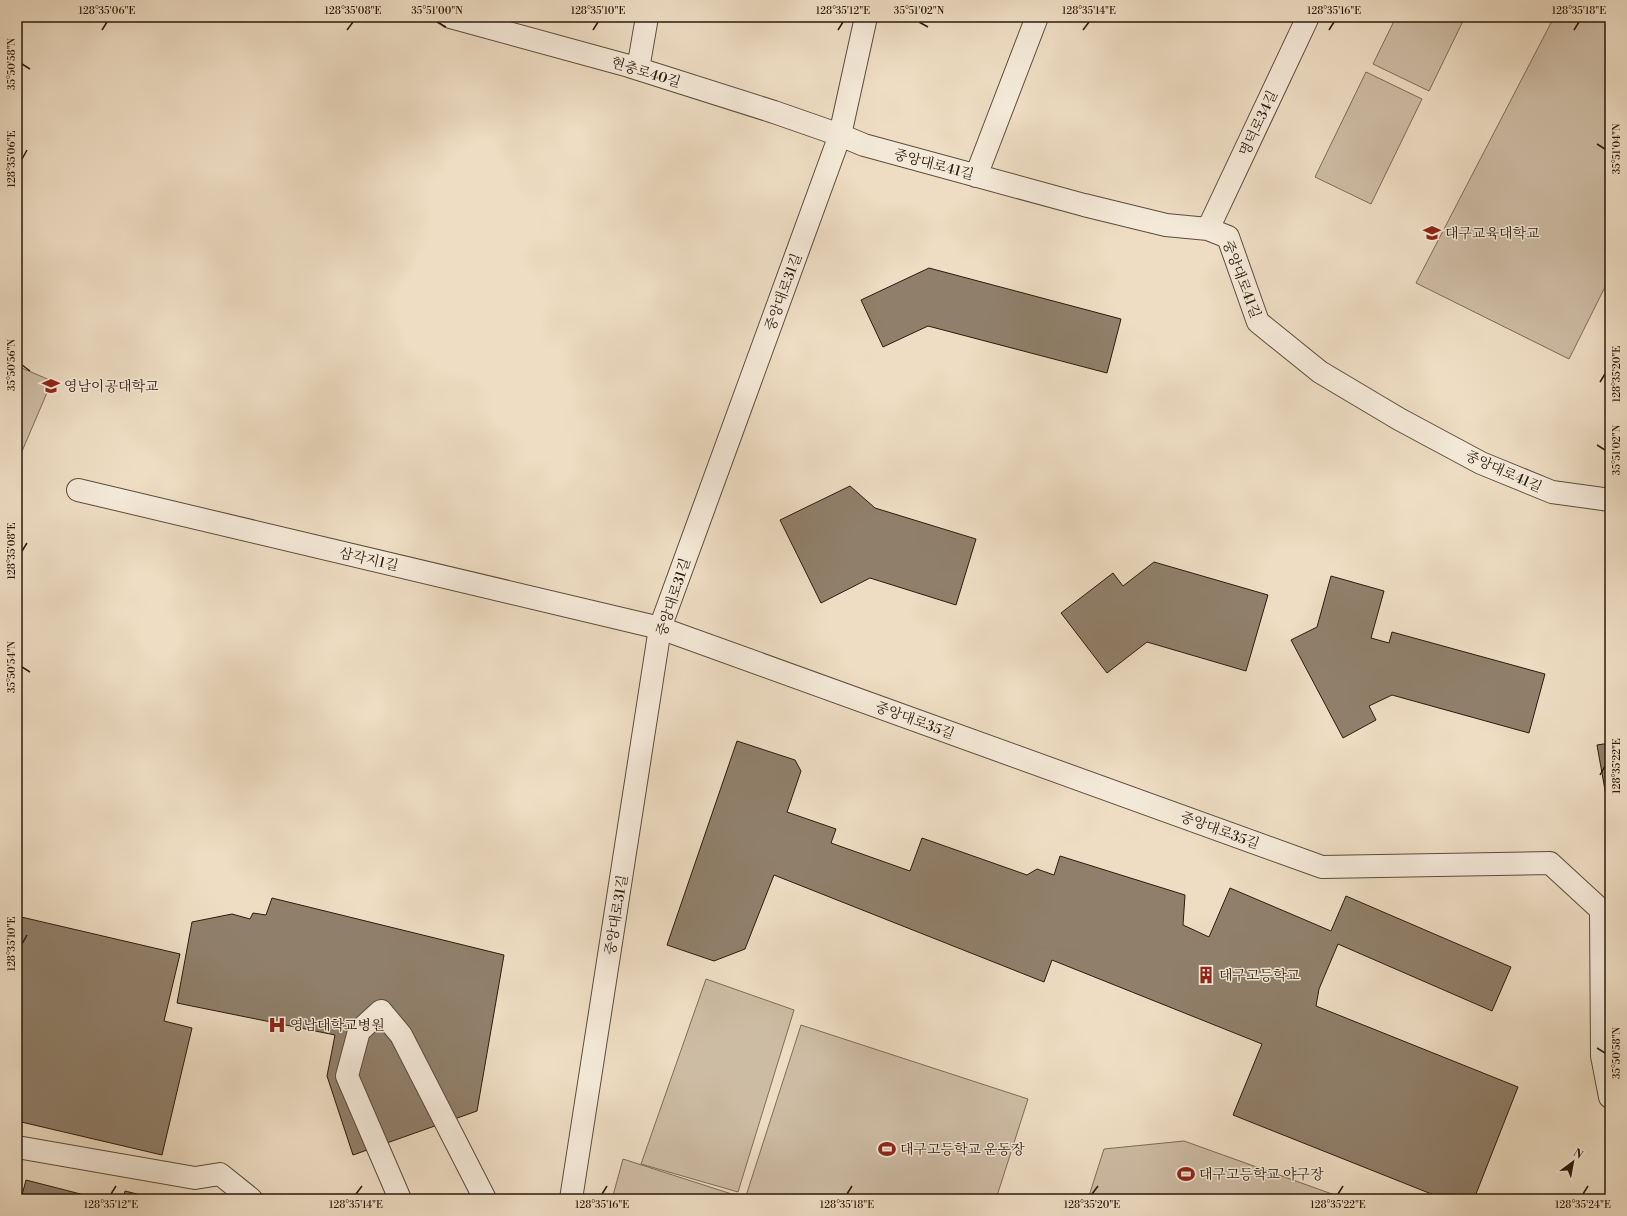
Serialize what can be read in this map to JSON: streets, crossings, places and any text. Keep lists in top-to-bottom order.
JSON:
{
  "streets": {
    "street": [
      "현충로40길",
      "명덕로34길",
      "중앙대로41길",
      "중앙대로31길",
      "삼각지1길",
      "중앙대로35길"
    ]
  },
  "crossings": [
    ["현충로40길", "중앙대로41길"],
    ["현충로40길", "중앙대로31길"],
    ["명덕로34길", "중앙대로41길"],
    ["중앙대로41길", "중앙대로31길"],
    ["중앙대로31길", "삼각지1길"],
    ["중앙대로31길", "중앙대로35길"],
    ["삼각지1길", "중앙대로35길"]
  ],
  "places": {
    "school or university": ["대구교육대학교", "영남이공대학교"],
    "building": ["대구고등학교"],
    "hospital": ["영남대학교병원"],
    "sports": ["대구고등학교 운동장", "대구고등학교 야구장"]
  },
  "north": "top right",
  "coordinates": [
    "128°35'06\"E",
    "128°35'08\"E",
    "35°51'00\"N",
    "128°35'10\"E",
    "128°35'12\"E",
    "35°51'02\"N",
    "128°35'14\"E",
    "128°35'16\"E",
    "128°35'18\"E",
    "35°50'58\"N",
    "35°51'04\"N",
    "35°50'56\"N",
    "128°35'20\"E",
    "35°50'54\"N",
    "128°35'22\"E",
    "128°35'24\"E"
  ]
}
